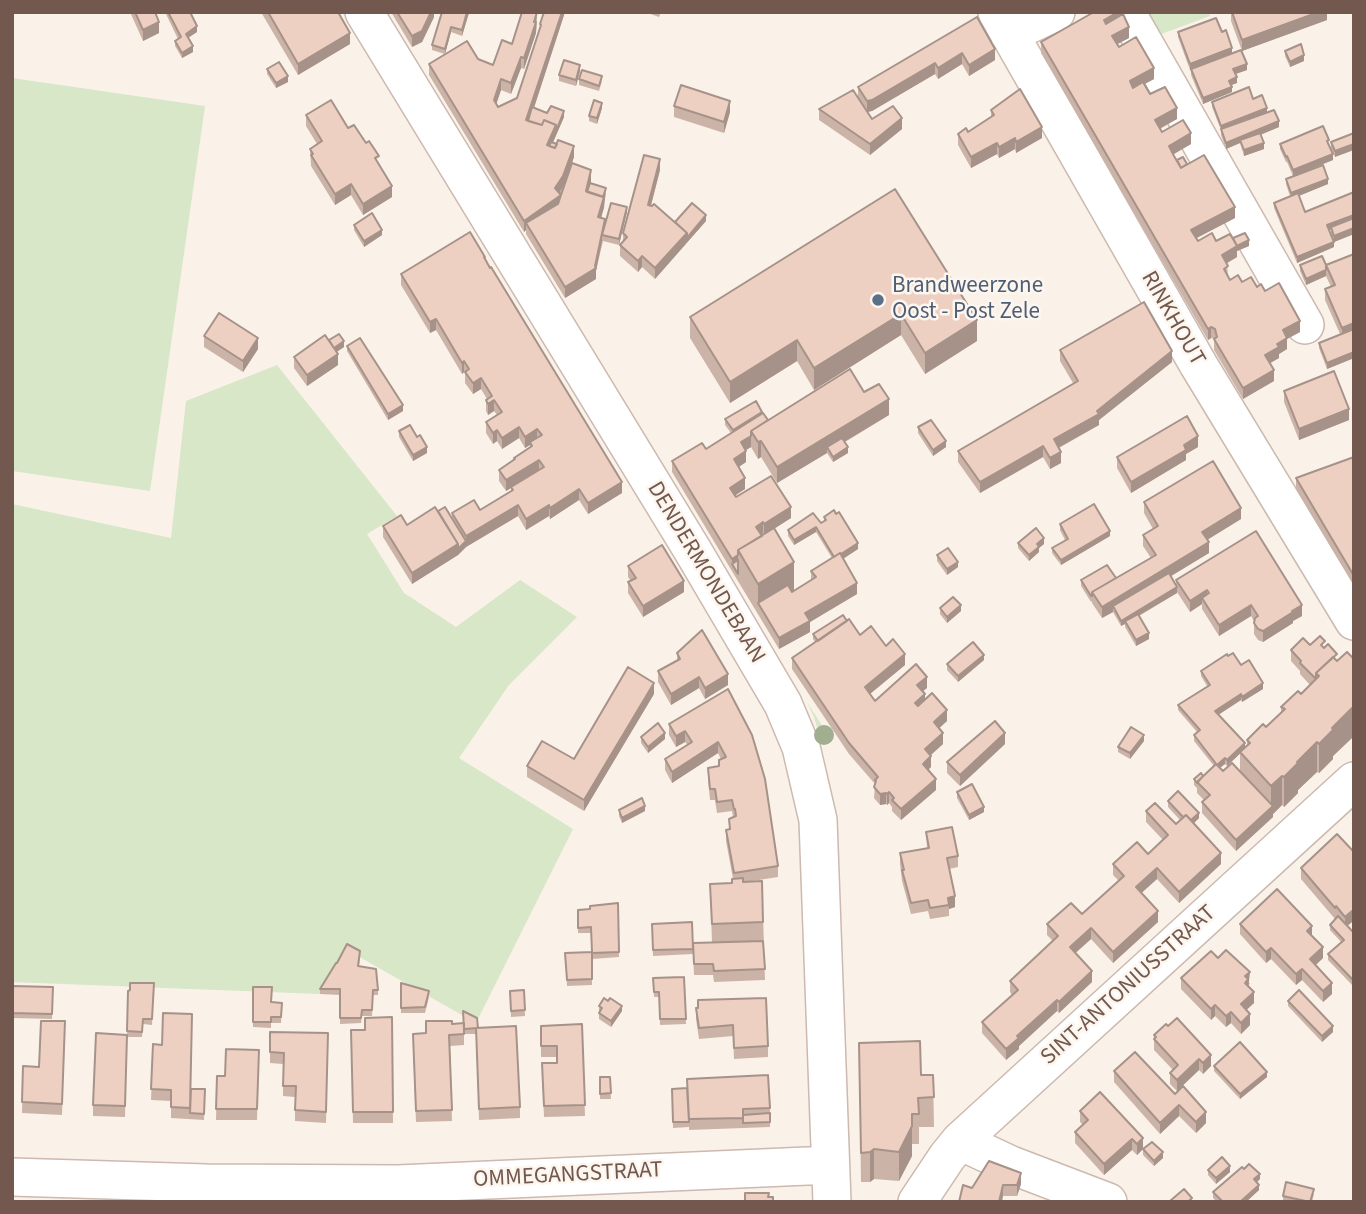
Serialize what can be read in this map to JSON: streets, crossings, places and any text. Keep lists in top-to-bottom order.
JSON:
{
  "streets": {
    "street": [
      "RINKHOUT",
      "DENDERMONDEBAAN",
      "SINT-ANTONIUSSTRAAT",
      "OMMEGANGSTRAAT"
    ]
  },
  "crossings": [
    ["DENDERMONDEBAAN", "OMMEGANGSTRAAT"]
  ],
  "places": ["Brandweerzone Oost - Post Zele"]
}
